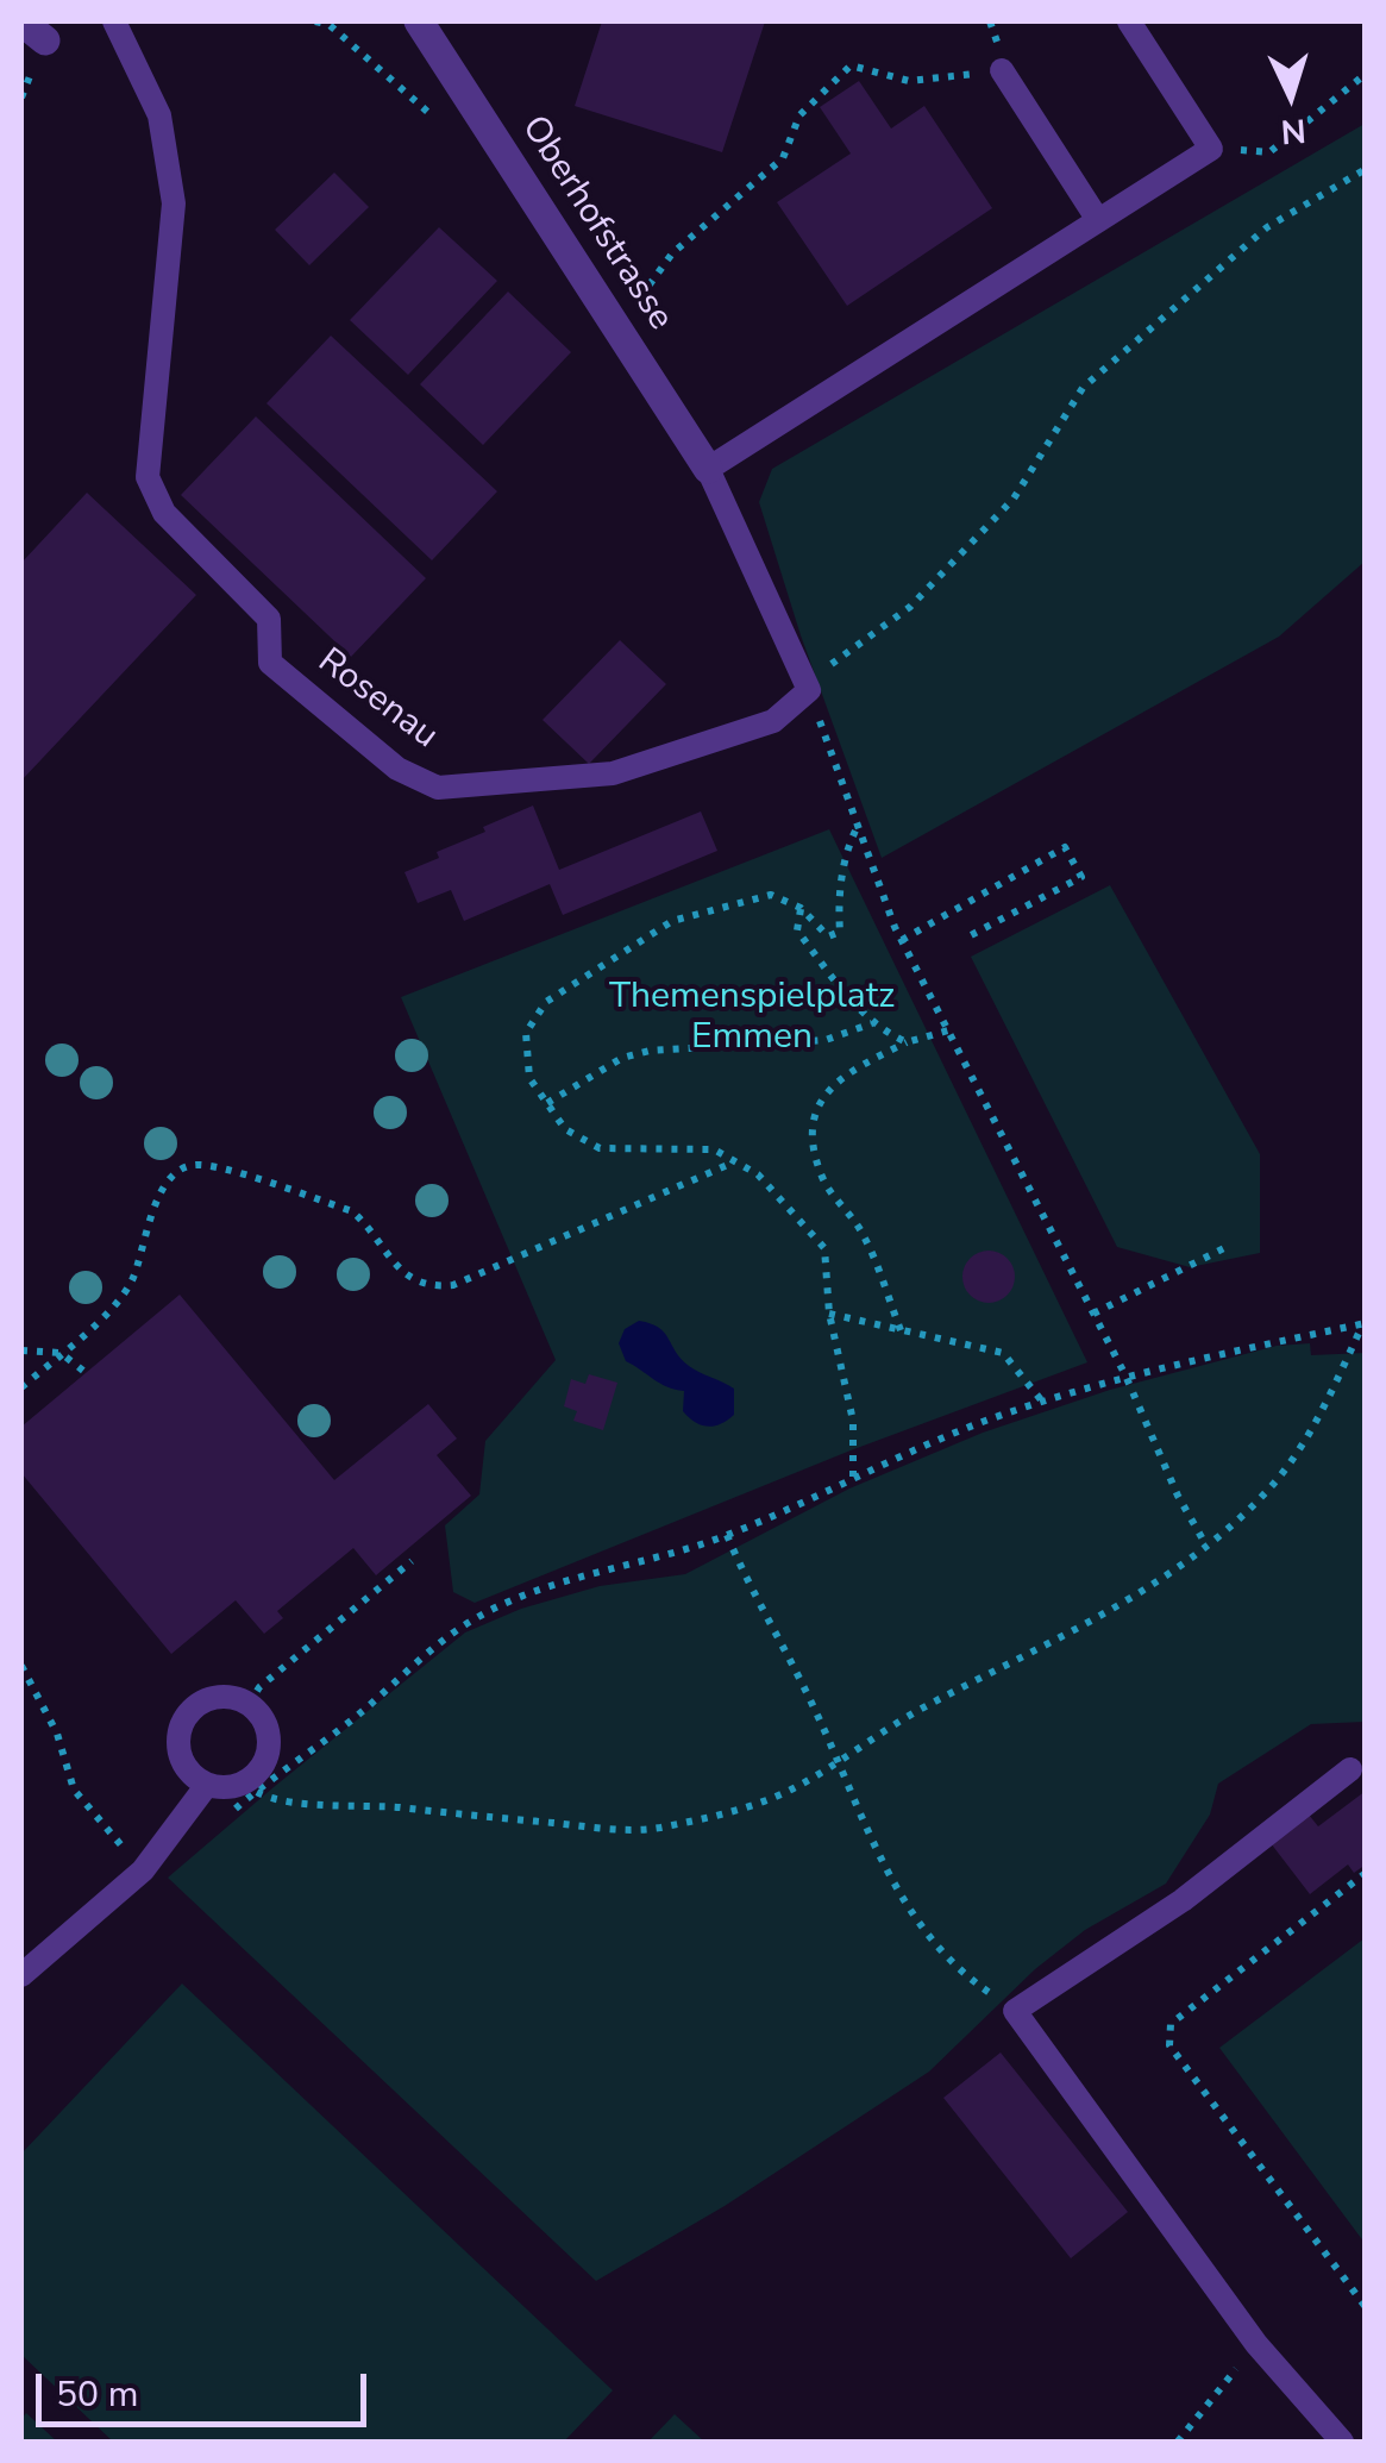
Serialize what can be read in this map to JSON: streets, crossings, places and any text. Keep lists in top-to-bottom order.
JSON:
{
  "streets": {
    "street": ["Oberhofstrasse"],
    "lane": ["Rosenau"]
  },
  "parks": ["Themenspielplatz Emmen"],
  "scale_bar": "50 m",
  "north": "bottom"
}
